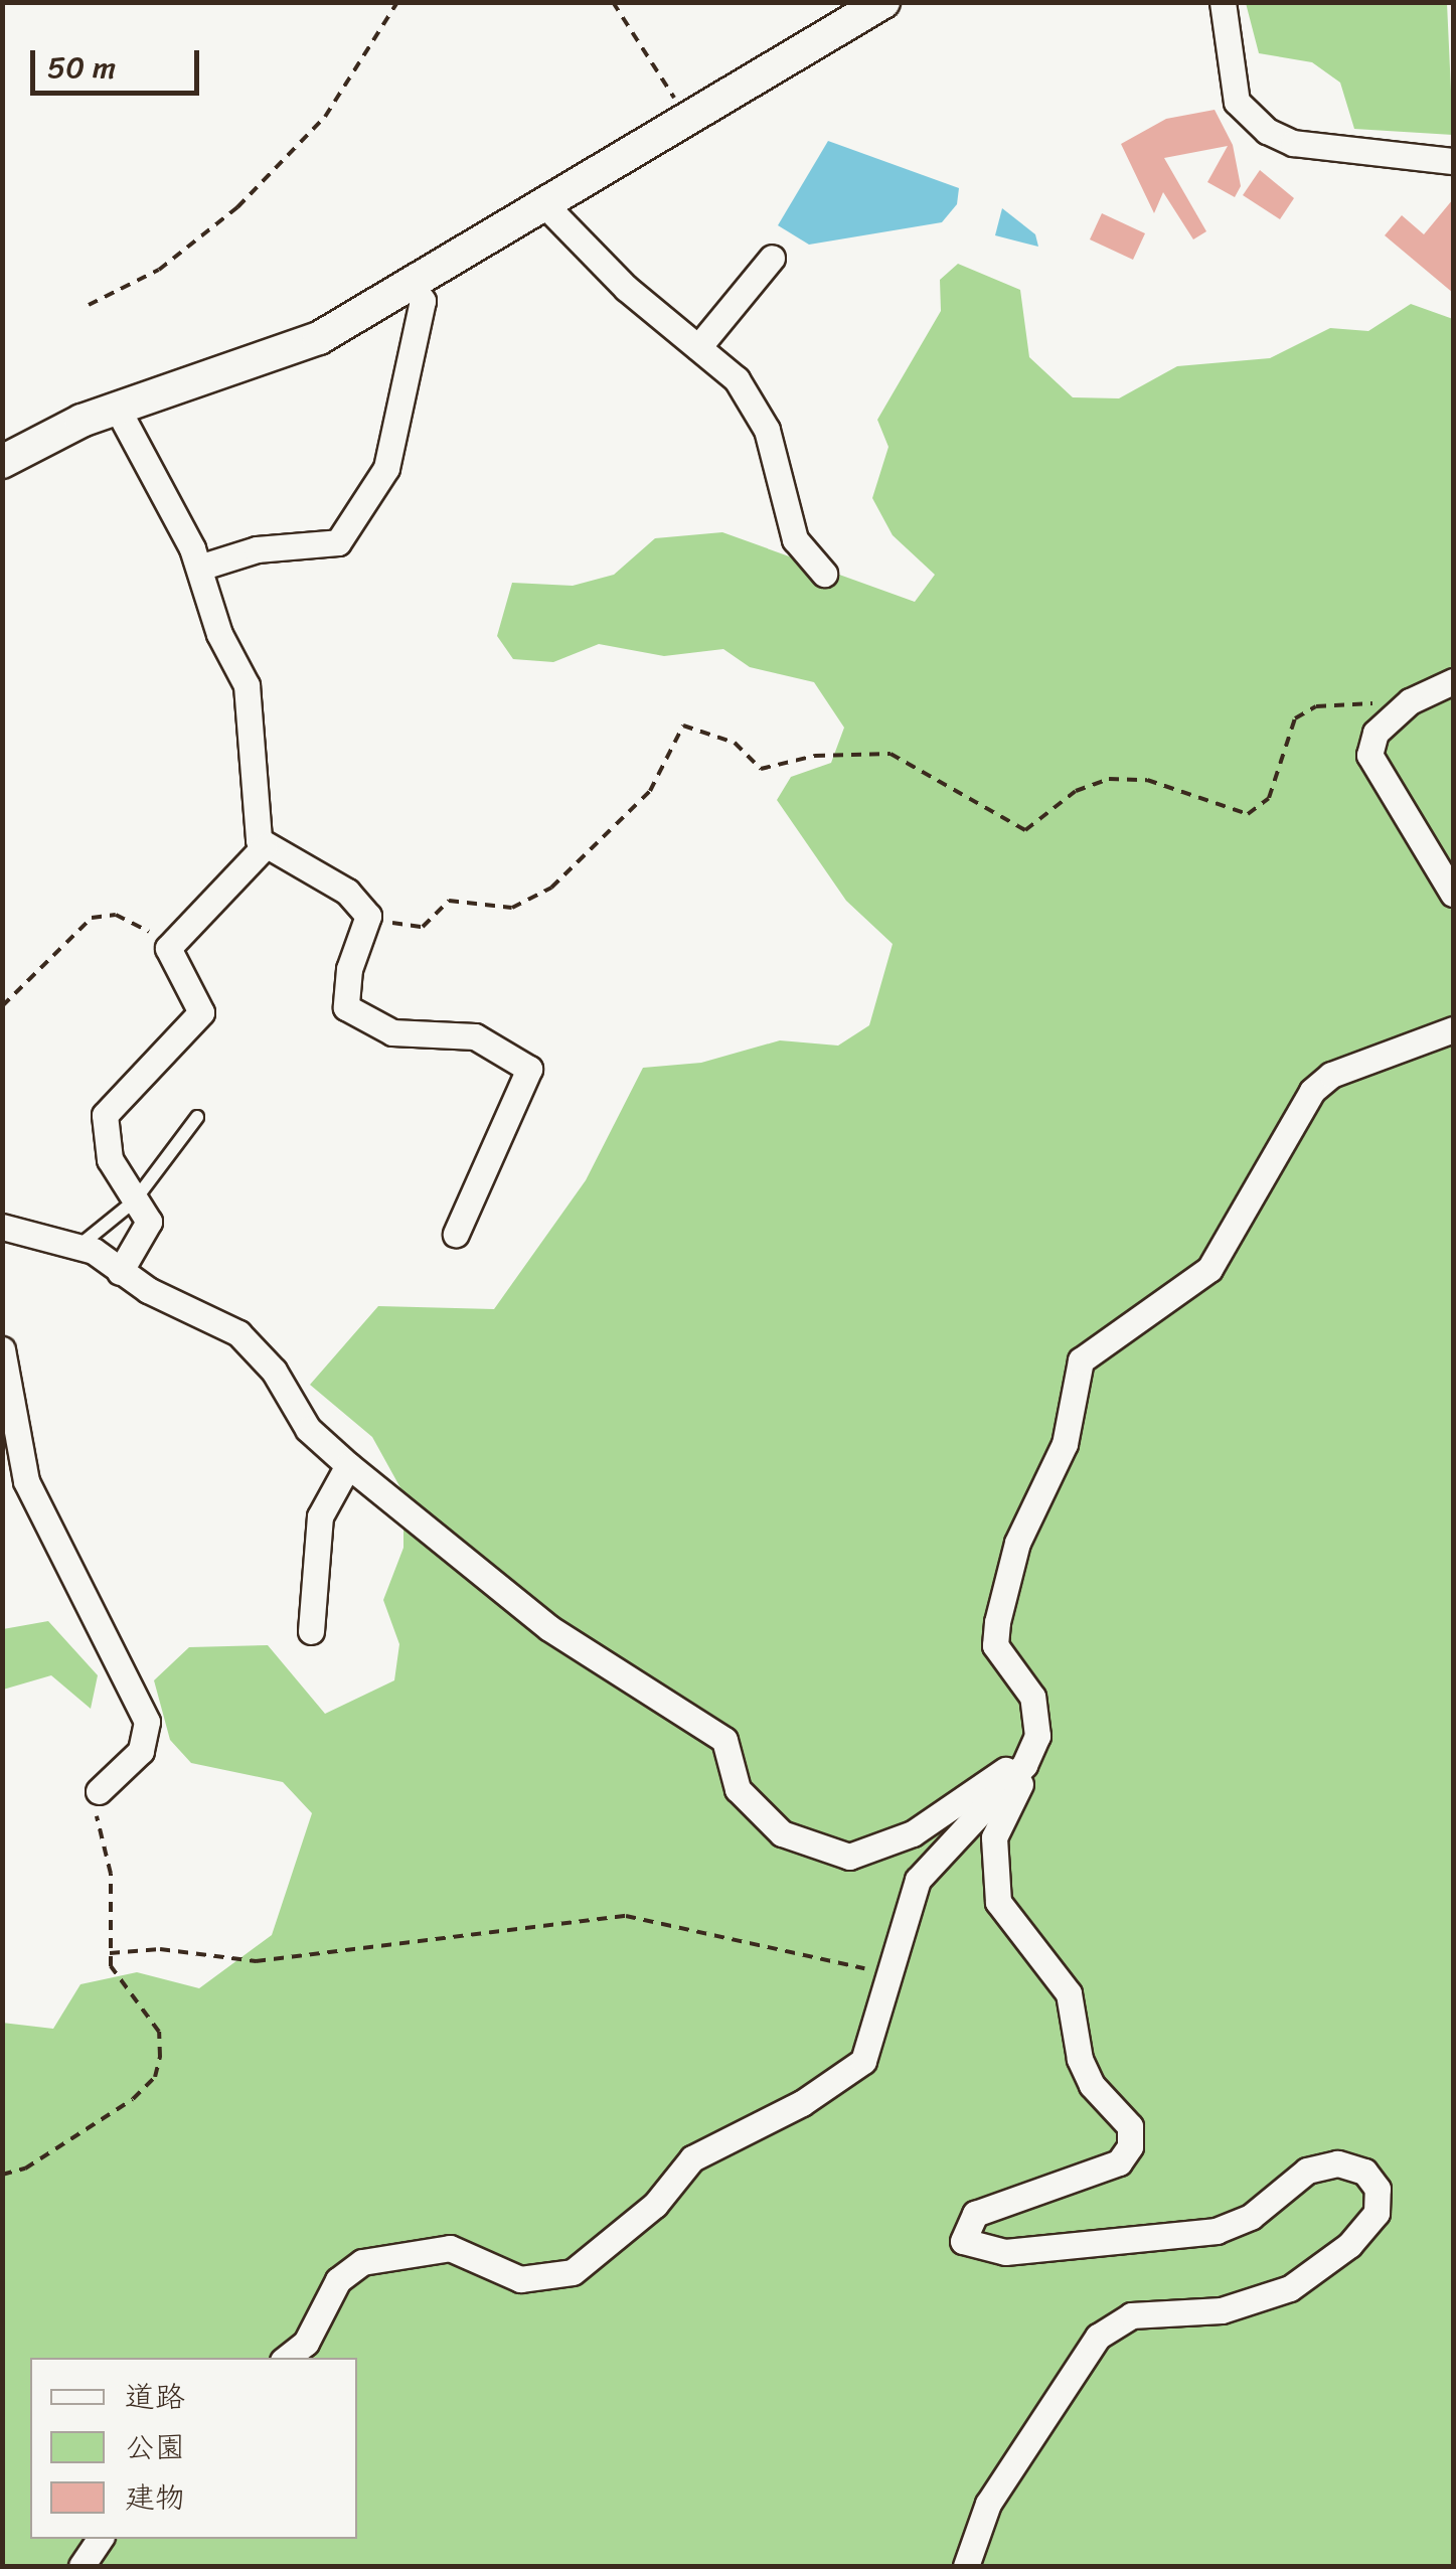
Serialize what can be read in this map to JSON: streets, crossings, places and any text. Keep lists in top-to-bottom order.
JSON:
{
  "legend": ["道路", "公園", "建物"],
  "scale_bar": "50 m"
}
